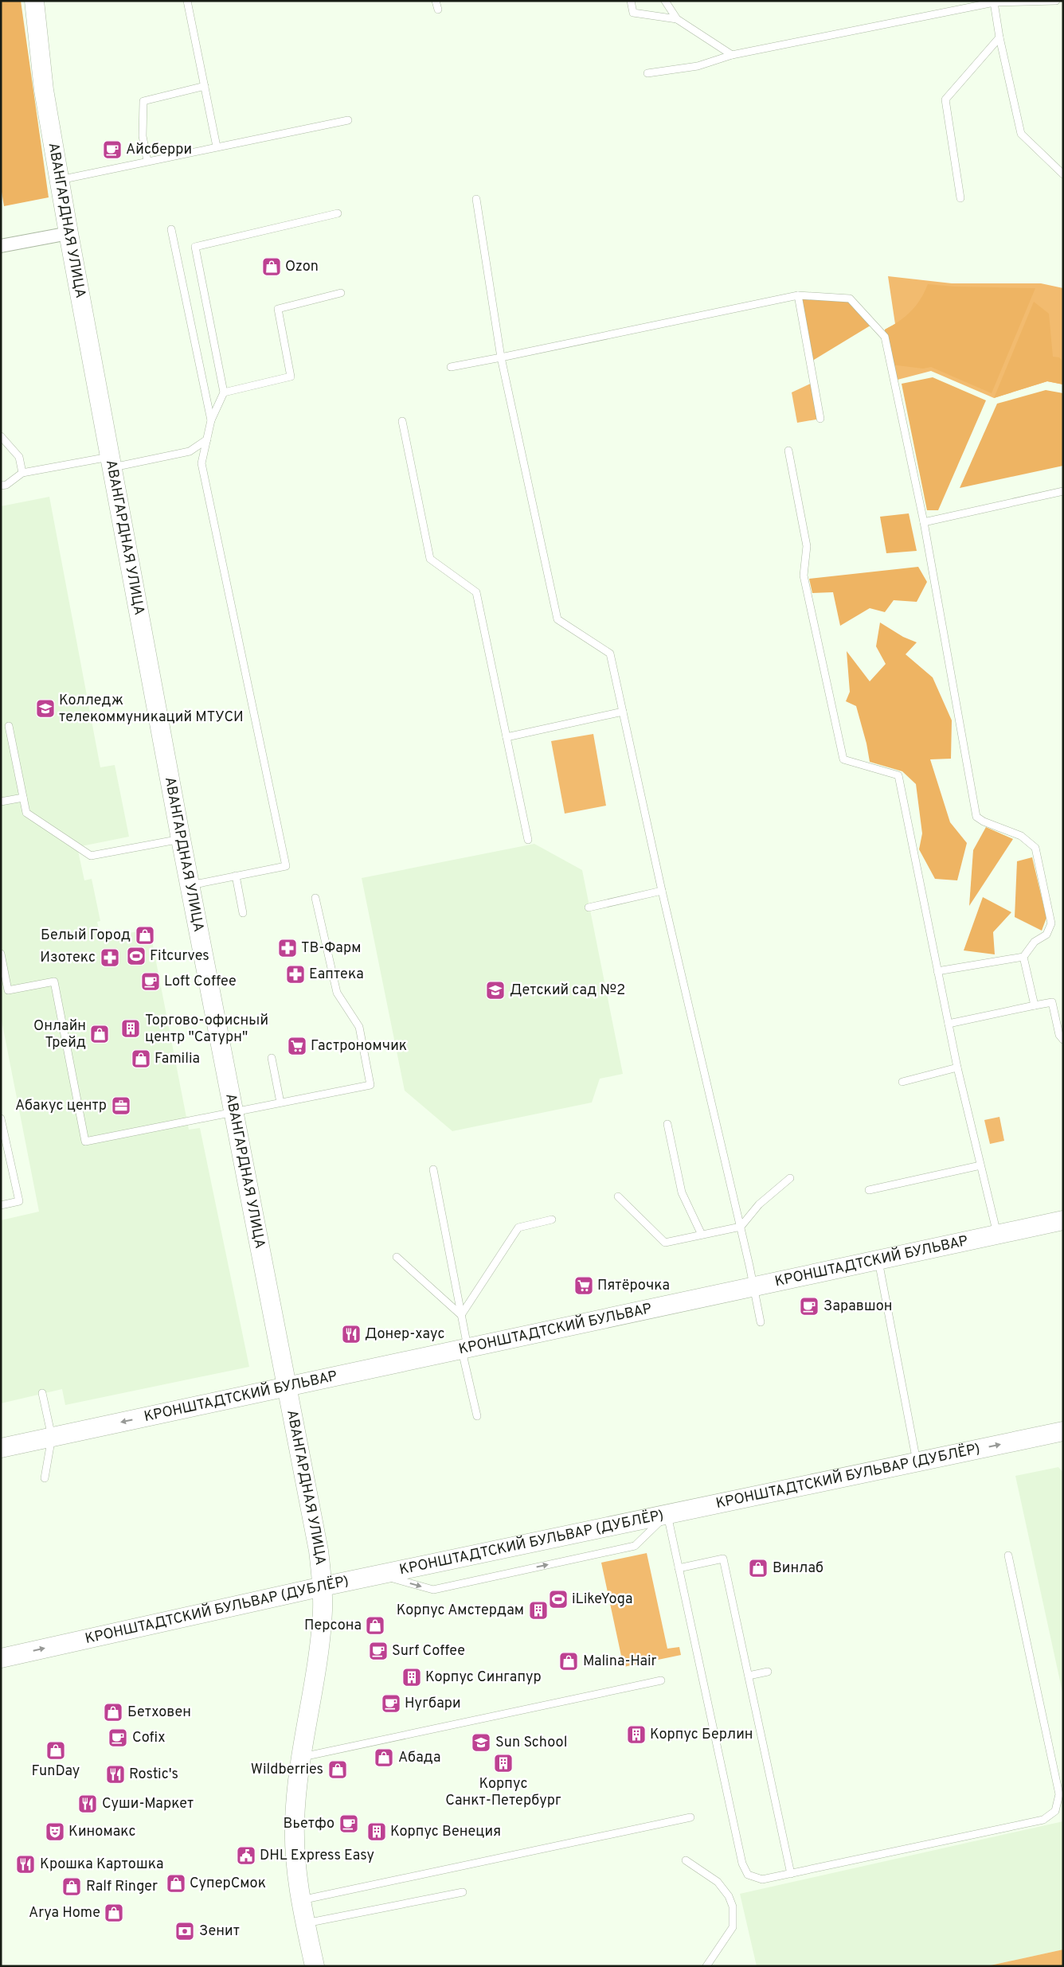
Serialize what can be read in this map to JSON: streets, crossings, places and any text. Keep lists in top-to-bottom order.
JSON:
{
  "streets": {
    "main road": ["АВАНГАРДНАЯ УЛИЦА", "КРОНШТАДТСКИЙ БУЛЬВАР", "КРОНШТАДТСКИЙ БУЛЬВАР (ДУБЛЁР)"]
  },
  "crossings": [
    ["АВАНГАРДНАЯ УЛИЦА", "КРОНШТАДТСКИЙ БУЛЬВАР"],
    ["АВАНГАРДНАЯ УЛИЦА", "КРОНШТАДТСКИЙ БУЛЬВАР (ДУБЛЁР)"]
  ],
  "one_way": ["КРОНШТАДТСКИЙ БУЛЬВАР (ДУБЛЁР)"],
  "places": {
    "cafe": [
      "Айсберри",
      "Loft Coffee",
      "Заравшон",
      "Surf Coffee",
      "Нугбари",
      "Cofix",
      "Вьетфо"
    ],
    "shop": [
      "Ozon",
      "Белый Город",
      "Онлайн Трейд",
      "Familia",
      "Винлаб",
      "Персона",
      "Malina-Hair",
      "Бетховен",
      "FunDay",
      "Абада",
      "Wildberries",
      "СуперСмок",
      "Ralf Ringer",
      "Arya Home"
    ],
    "school or university": ["Колледж телекоммуникаций МТУСИ", "Детский сад №2", "Sun School"],
    "pharmacy": ["ТВ-Фарм", "Изотекс", "Еаптека"],
    "sports": ["Fitcurves", "iLikeYoga"],
    "building": [
      "Торгово-офисный центр \"Сатурн\"",
      "Корпус Амстердам",
      "Корпус Сингапур",
      "Корпус Берлин",
      "Корпус Санкт-Петербург",
      "Корпус Венеция"
    ],
    "supermarket": ["Гастрономчик", "Пятёрочка"],
    "office": ["Абакус центр"],
    "restaurant": [
      "Донер-хаус",
      "Rostic's",
      "Суши-Маркет",
      "Крошка Картошка"
    ],
    "theatre": ["Киномакс"],
    "public building": ["DHL Express Easy"],
    "bank": ["Зенит"]
  }
}
